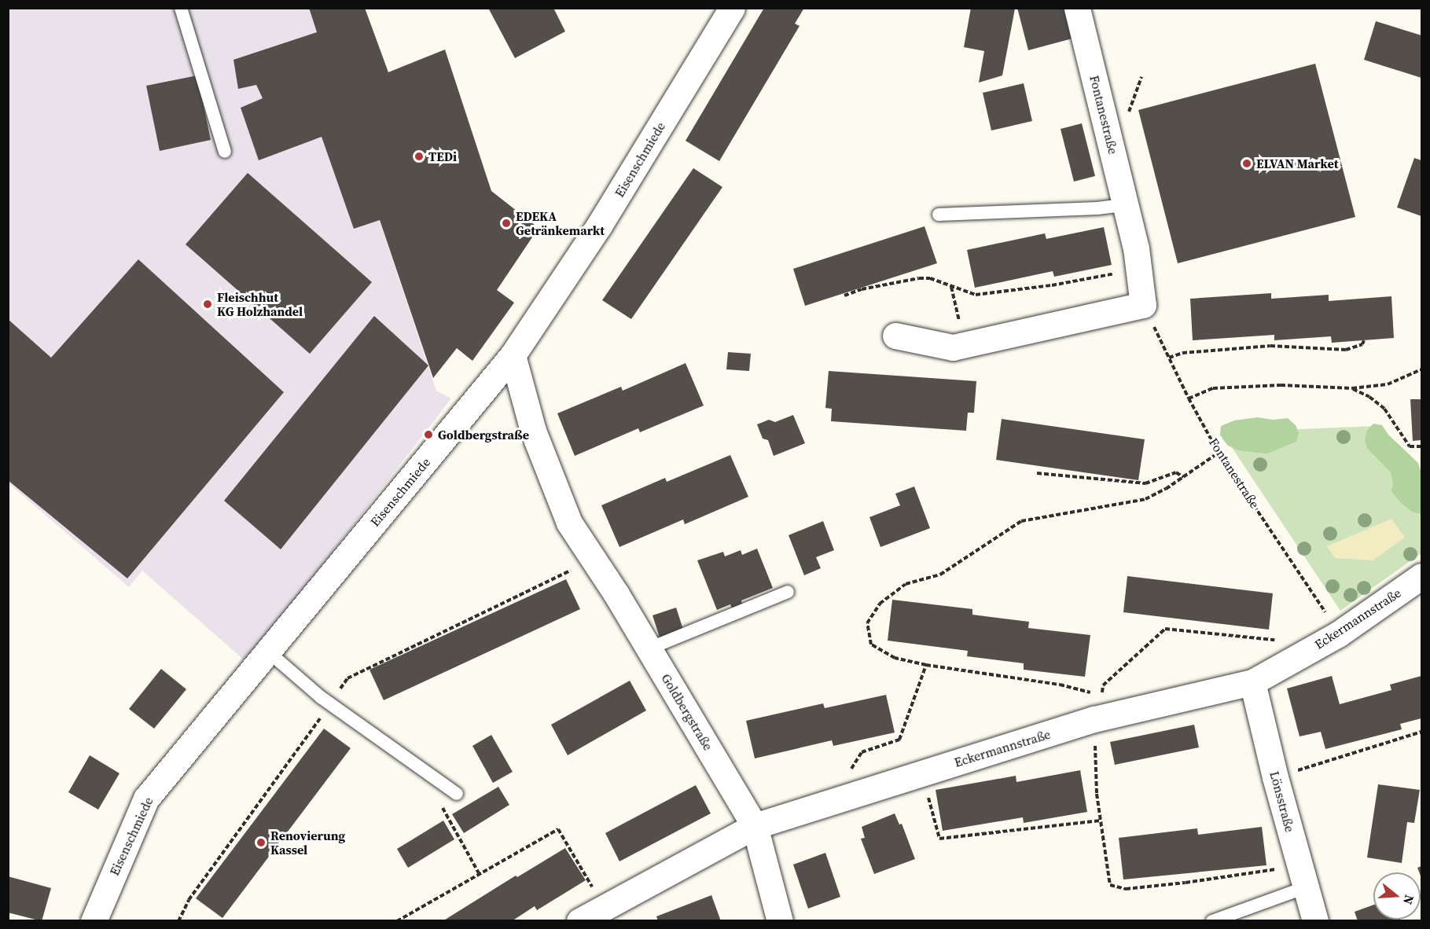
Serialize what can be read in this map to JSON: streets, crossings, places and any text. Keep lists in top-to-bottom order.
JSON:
{
  "streets": {
    "street": [
      "Fontanestraße",
      "Eisenschmiede",
      "Eckermannstraße",
      "Goldbergstraße",
      "Lönsstraße"
    ]
  },
  "crossings": [
    ["Fontanestraße", "Eckermannstraße"],
    ["Eisenschmiede", "Goldbergstraße"],
    ["Eckermannstraße", "Goldbergstraße"],
    ["Eckermannstraße", "Lönsstraße"]
  ],
  "places": [
    "TEDi",
    "ELVAN Market",
    "EDEKA Getränkemarkt",
    "Fleischhut KG Holzhandel",
    "Goldbergstraße",
    "Renovierung Kassel"
  ],
  "north": "right"
}
